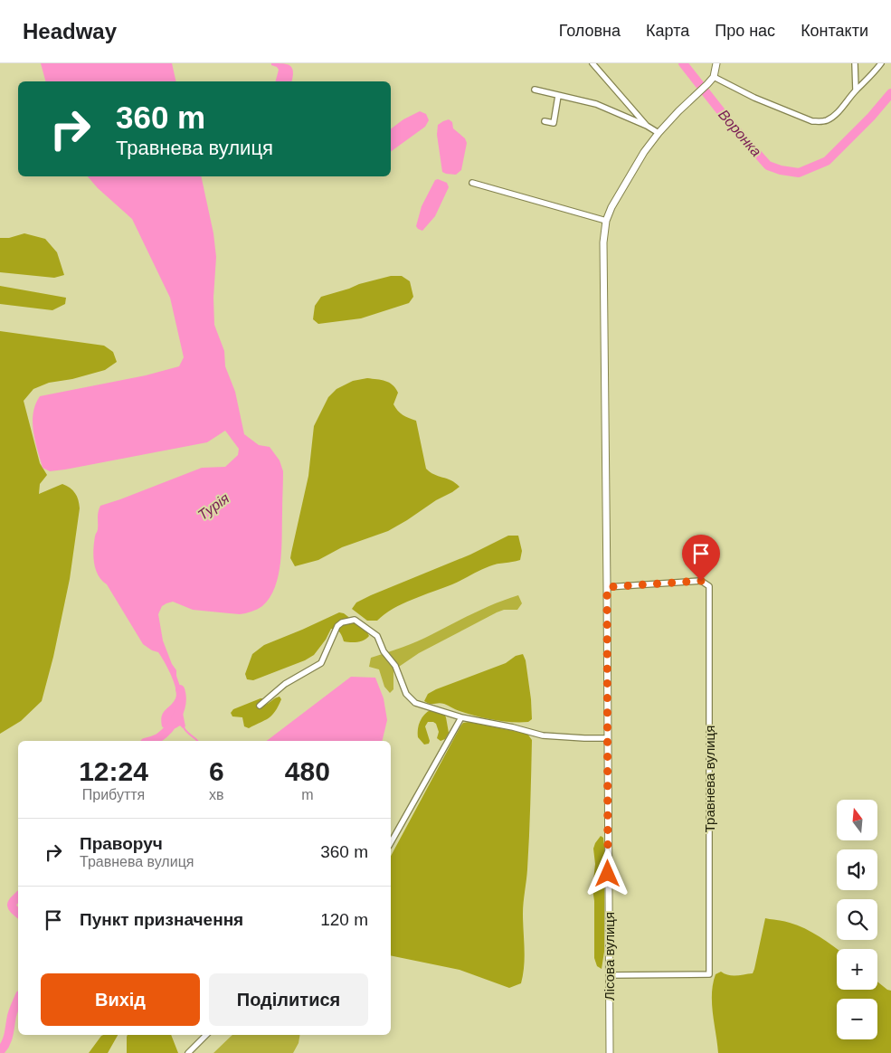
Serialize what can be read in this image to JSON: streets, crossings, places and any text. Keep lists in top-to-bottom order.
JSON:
{
  "streets": {
    "street": ["Травнева вулиця", "Лісова вулиця"]
  },
  "crossings": [
    ["Травнева вулиця", "Лісова вулиця"]
  ],
  "water": ["Воронка", "Турія"],
  "north": "top",
  "page": {
    "header": "Headway",
    "nav": [
      "Головна",
      "Карта",
      "Про нас",
      "Контакти"
    ],
    "turn": ["360 m", "Травнева вулиця"],
    "eta": [
      "12:24",
      "Прибуття",
      "6",
      "хв",
      "480",
      "m"
    ],
    "map_buttons": ["+", "−"],
    "list": [
      {
        "name": "Праворуч",
        "note": "Травнева вулиця",
        "value": "360 m"
      },
      {
        "name": "Пункт призначення",
        "value": "120 m"
      }
    ],
    "buttons": ["Вихід", "Поділитися"]
  }
}
